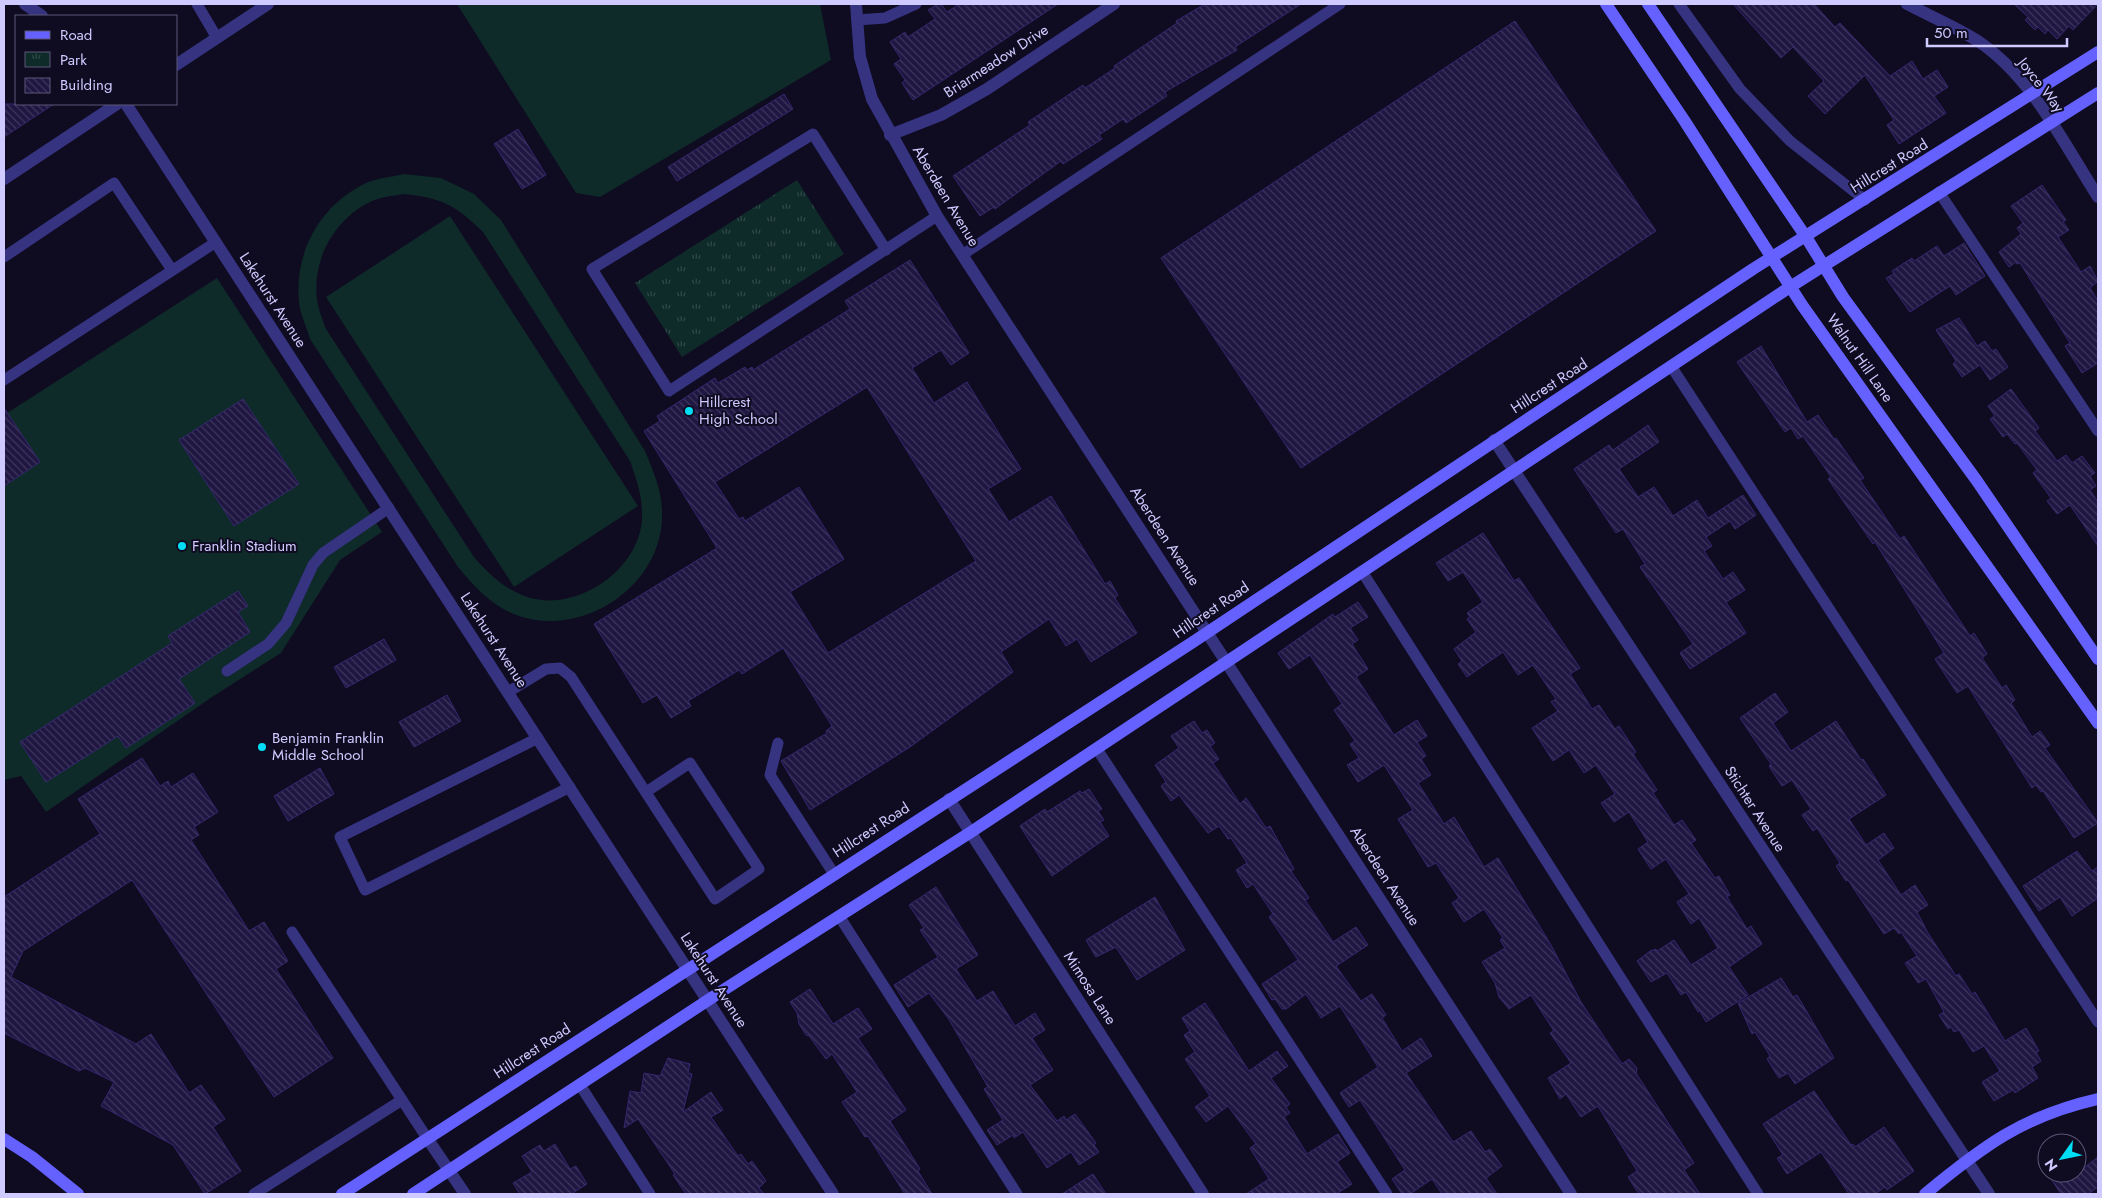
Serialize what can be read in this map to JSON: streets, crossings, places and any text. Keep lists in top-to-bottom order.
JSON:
{
  "streets": {
    "main road": ["Hillcrest Road", "Walnut Hill Lane"],
    "street": [
      "Briarmeadow Drive",
      "Joyce Way",
      "Aberdeen Avenue",
      "Lakehurst Avenue",
      "Stichter Avenue",
      "Mimosa Lane"
    ]
  },
  "crossings": [
    ["Briarmeadow Drive", "Aberdeen Avenue"],
    ["Joyce Way", "Hillcrest Road"],
    ["Hillcrest Road", "Aberdeen Avenue"],
    ["Hillcrest Road", "Lakehurst Avenue"],
    ["Hillcrest Road", "Walnut Hill Lane"],
    ["Hillcrest Road", "Stichter Avenue"],
    ["Hillcrest Road", "Mimosa Lane"]
  ],
  "places": ["Hillcrest High School", "Franklin Stadium", "Benjamin Franklin Middle School"],
  "legend": ["Road", "Park", "Building"],
  "scale_bar": "50 m",
  "north": "bottom left"
}
